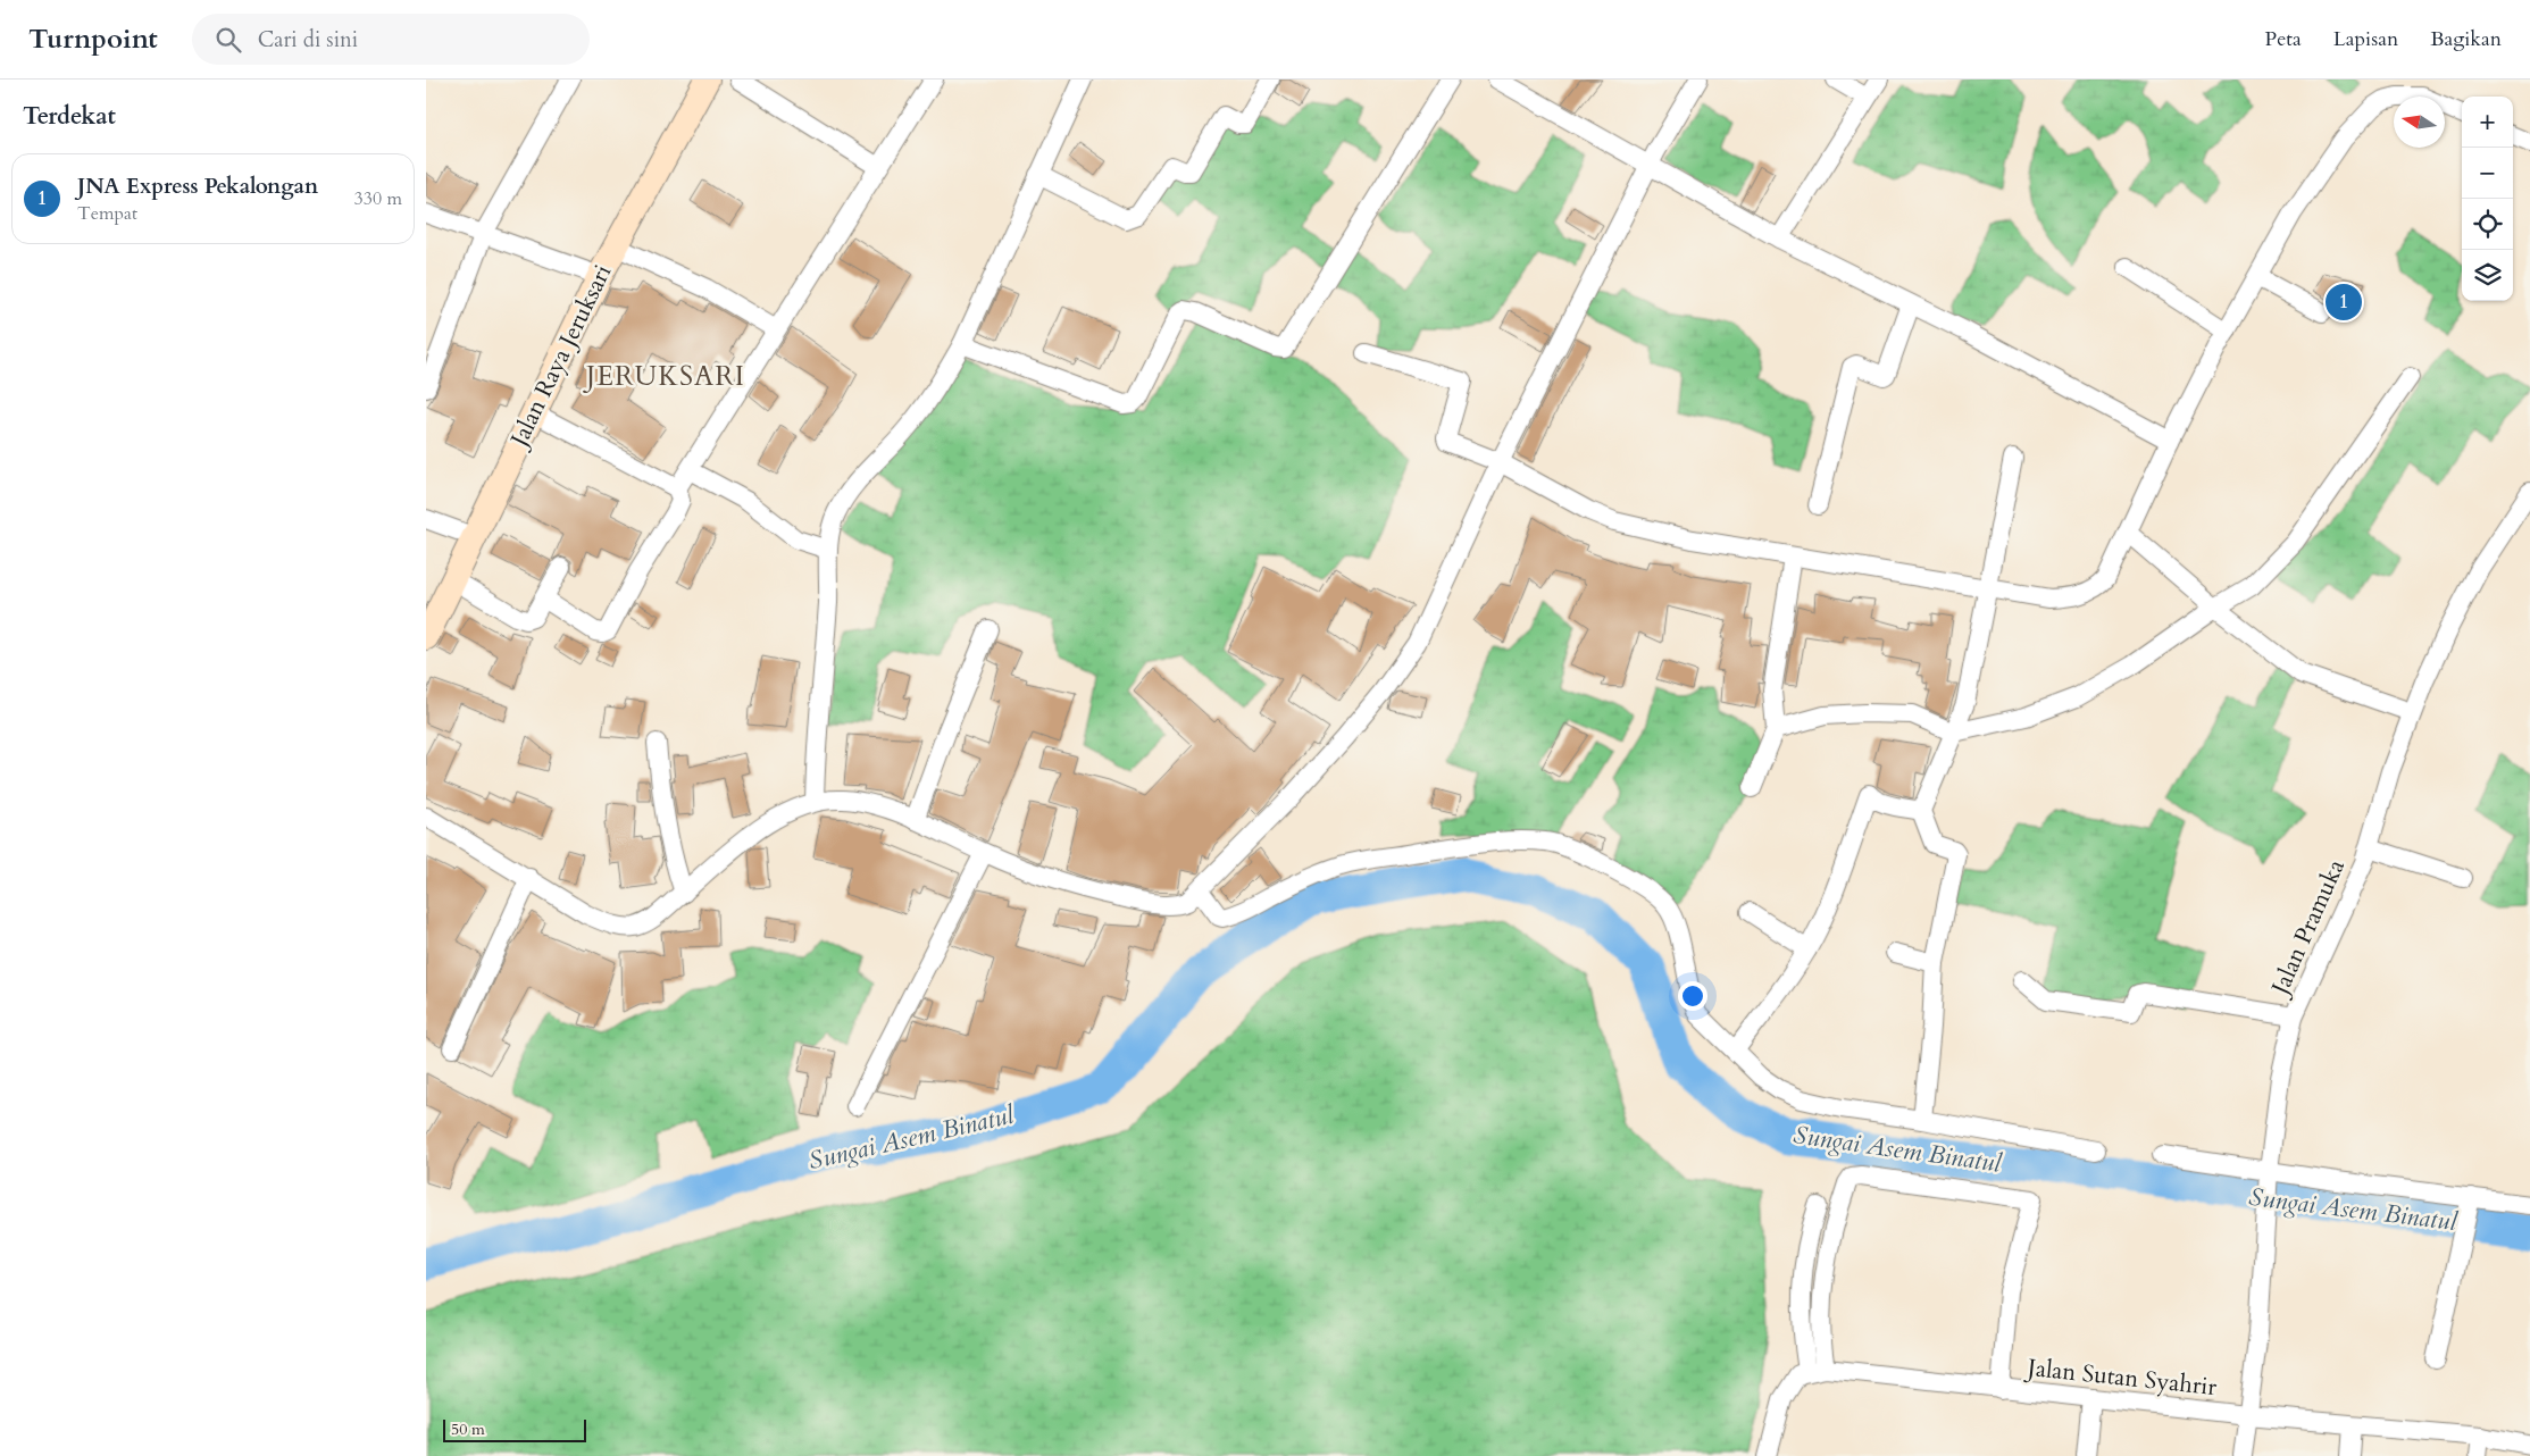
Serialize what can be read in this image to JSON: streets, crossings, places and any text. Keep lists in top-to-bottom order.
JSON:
{
  "streets": {
    "street": ["Jalan Raya Jeruksari", "Jalan Pramuka", "Jalan Sutan Syahrir"]
  },
  "crossings": [
    ["Jalan Pramuka", "Jalan Sutan Syahrir"]
  ],
  "districts": ["JERUKSARI"],
  "water": ["Sungai Asem Binatul"],
  "scale_bar": "50 m",
  "north": "left",
  "page": {
    "header": "Turnpoint",
    "search": "Cari di sini",
    "nav": ["Peta", "Lapisan", "Bagikan"],
    "heading": "Terdekat",
    "map_buttons": ["+", "−"],
    "list": [
      {
        "mark": "1",
        "name": "JNA Express Pekalongan",
        "note": "Tempat",
        "value": "330 m"
      }
    ],
    "pins": "1",
    "scale": "50 m"
  }
}
